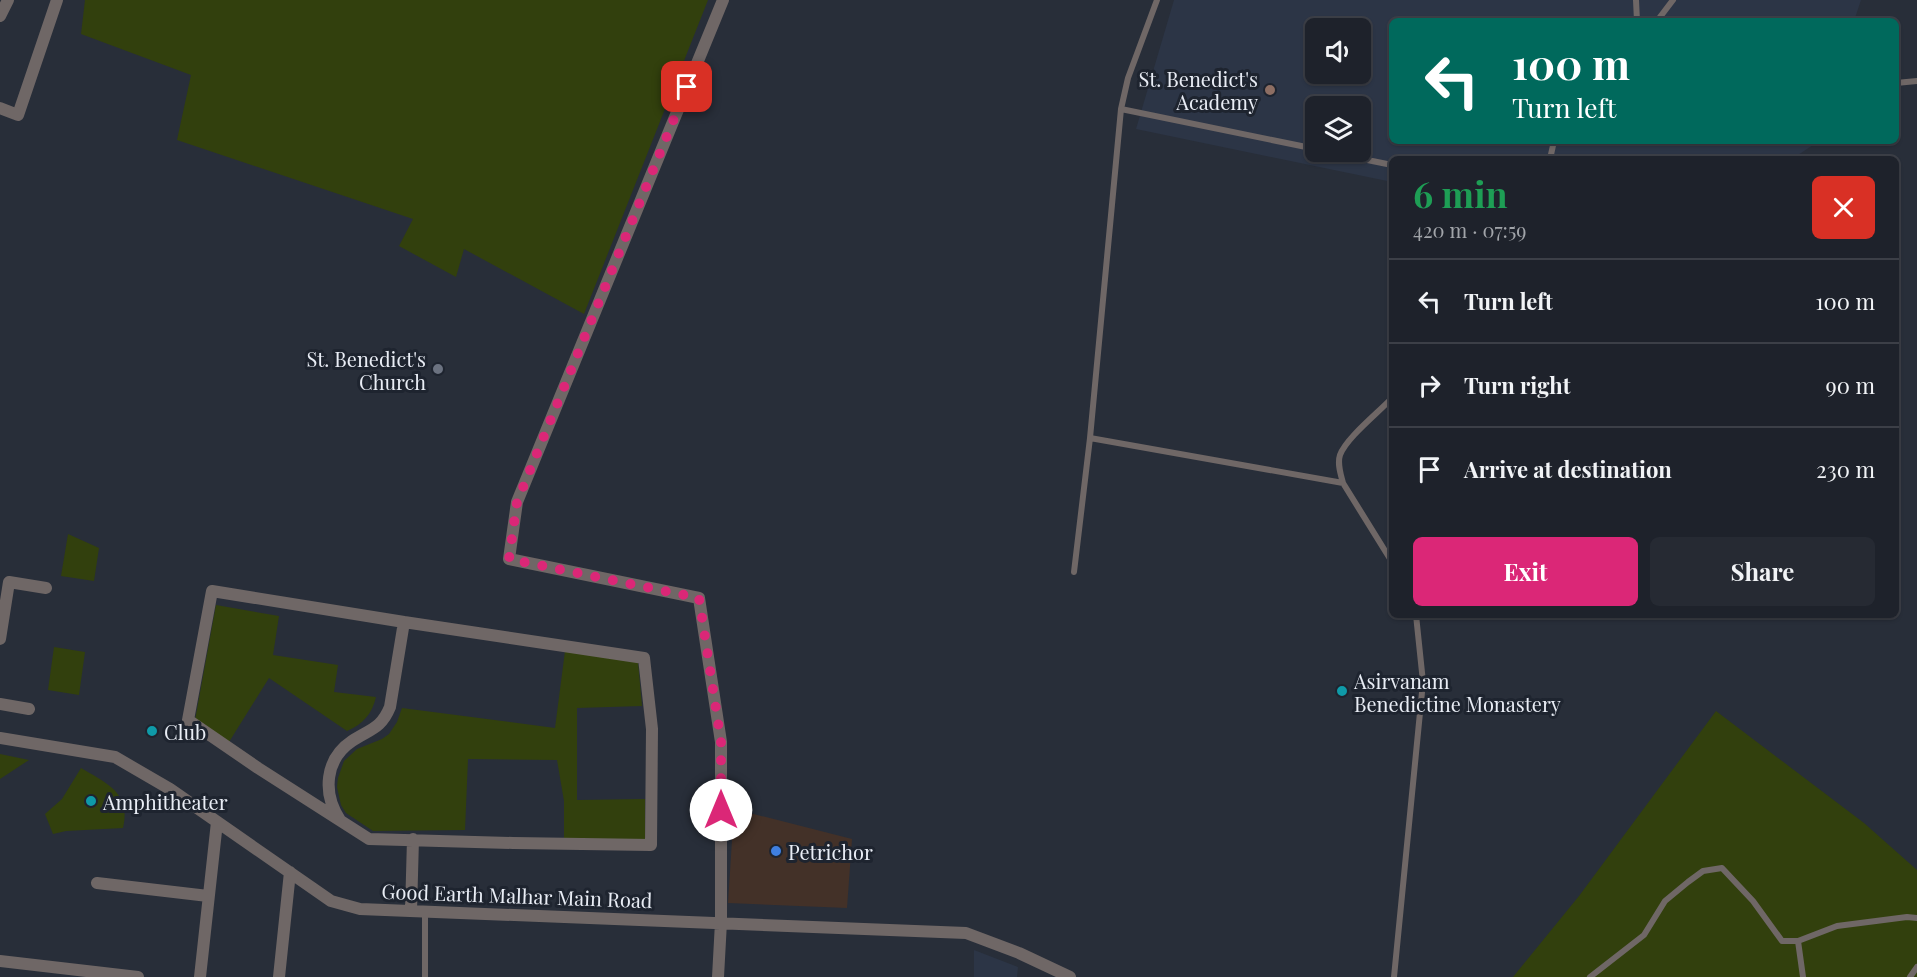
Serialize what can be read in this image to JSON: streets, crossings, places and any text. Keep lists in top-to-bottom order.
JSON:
{
  "streets": {
    "street": ["Good Earth Malhar Main Road"]
  },
  "places": [
    "St. Benedict's Academy",
    "St. Benedict's Church",
    "Asirvanam Benedictine Monastery",
    "Club",
    "Amphitheater",
    "Petrichor"
  ],
  "page": {
    "turn": ["100 m", "Turn left"],
    "heading": ["6 min", "420 m · 07:59"],
    "list": [
      {
        "name": "Turn left",
        "value": "100 m"
      },
      {
        "name": "Turn right",
        "value": "90 m"
      },
      {
        "name": "Arrive at destination",
        "value": "230 m"
      }
    ],
    "buttons": ["Exit", "Share"]
  }
}
